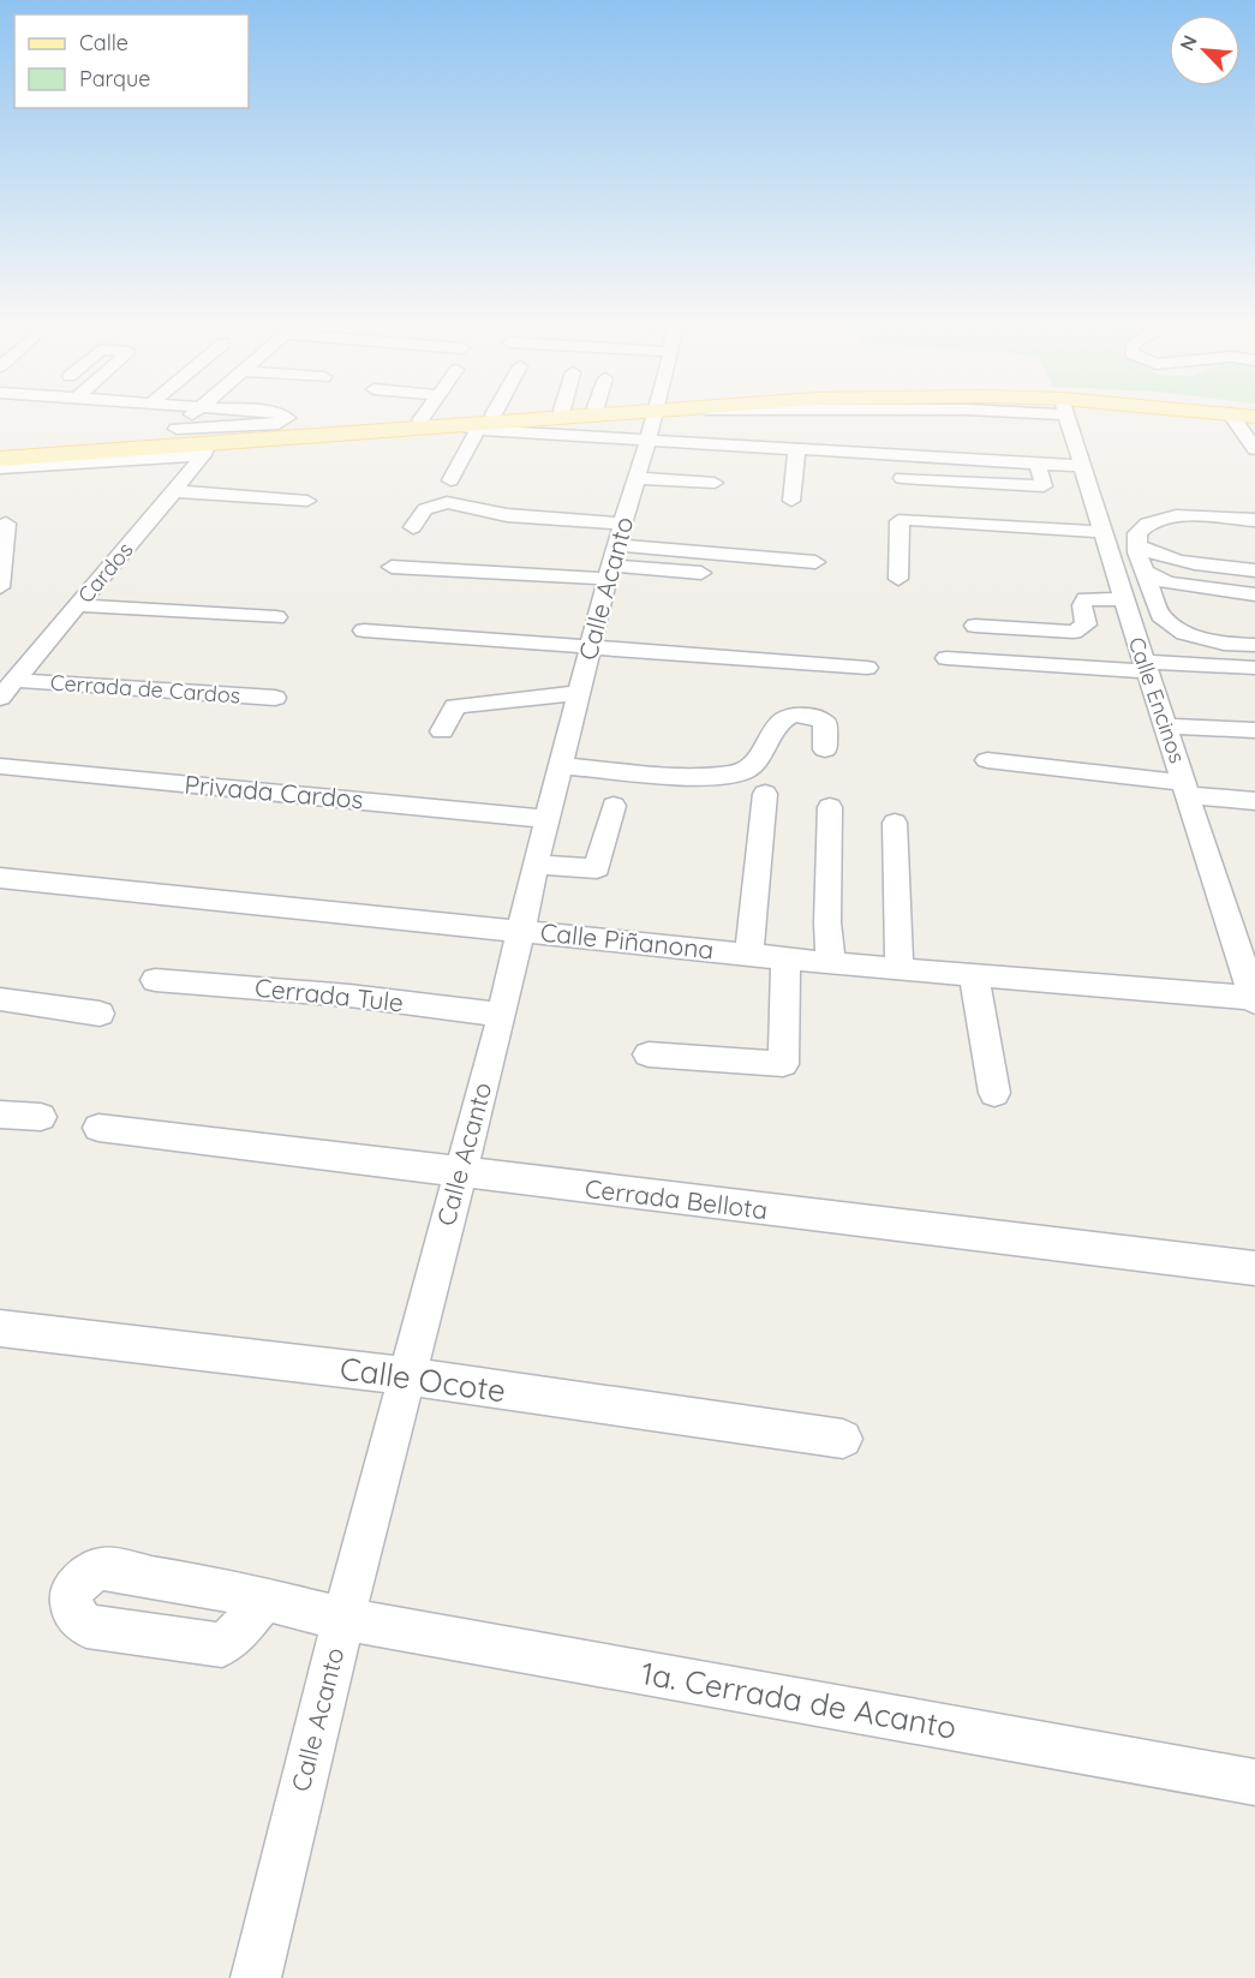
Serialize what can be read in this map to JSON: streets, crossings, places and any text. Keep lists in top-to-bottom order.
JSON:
{
  "streets": {
    "street": [
      "Cardos",
      "Calle Acanto",
      "Cerrada de Cardos",
      "Calle Encinos",
      "Privada Cardos",
      "Calle Piñanona",
      "Cerrada Tule",
      "Cerrada Bellota",
      "Calle Ocote",
      "1a. Cerrada de Acanto"
    ]
  },
  "crossings": [
    ["Cardos", "Cerrada de Cardos"],
    ["Calle Acanto", "Privada Cardos"],
    ["Calle Acanto", "Calle Piñanona"],
    ["Calle Acanto", "Cerrada Tule"],
    ["Calle Acanto", "Cerrada Bellota"],
    ["Calle Acanto", "Calle Ocote"],
    ["Calle Acanto", "1a. Cerrada de Acanto"],
    ["Calle Encinos", "Calle Piñanona"]
  ],
  "legend": ["Calle", "Parque"],
  "north": "top left"
}
